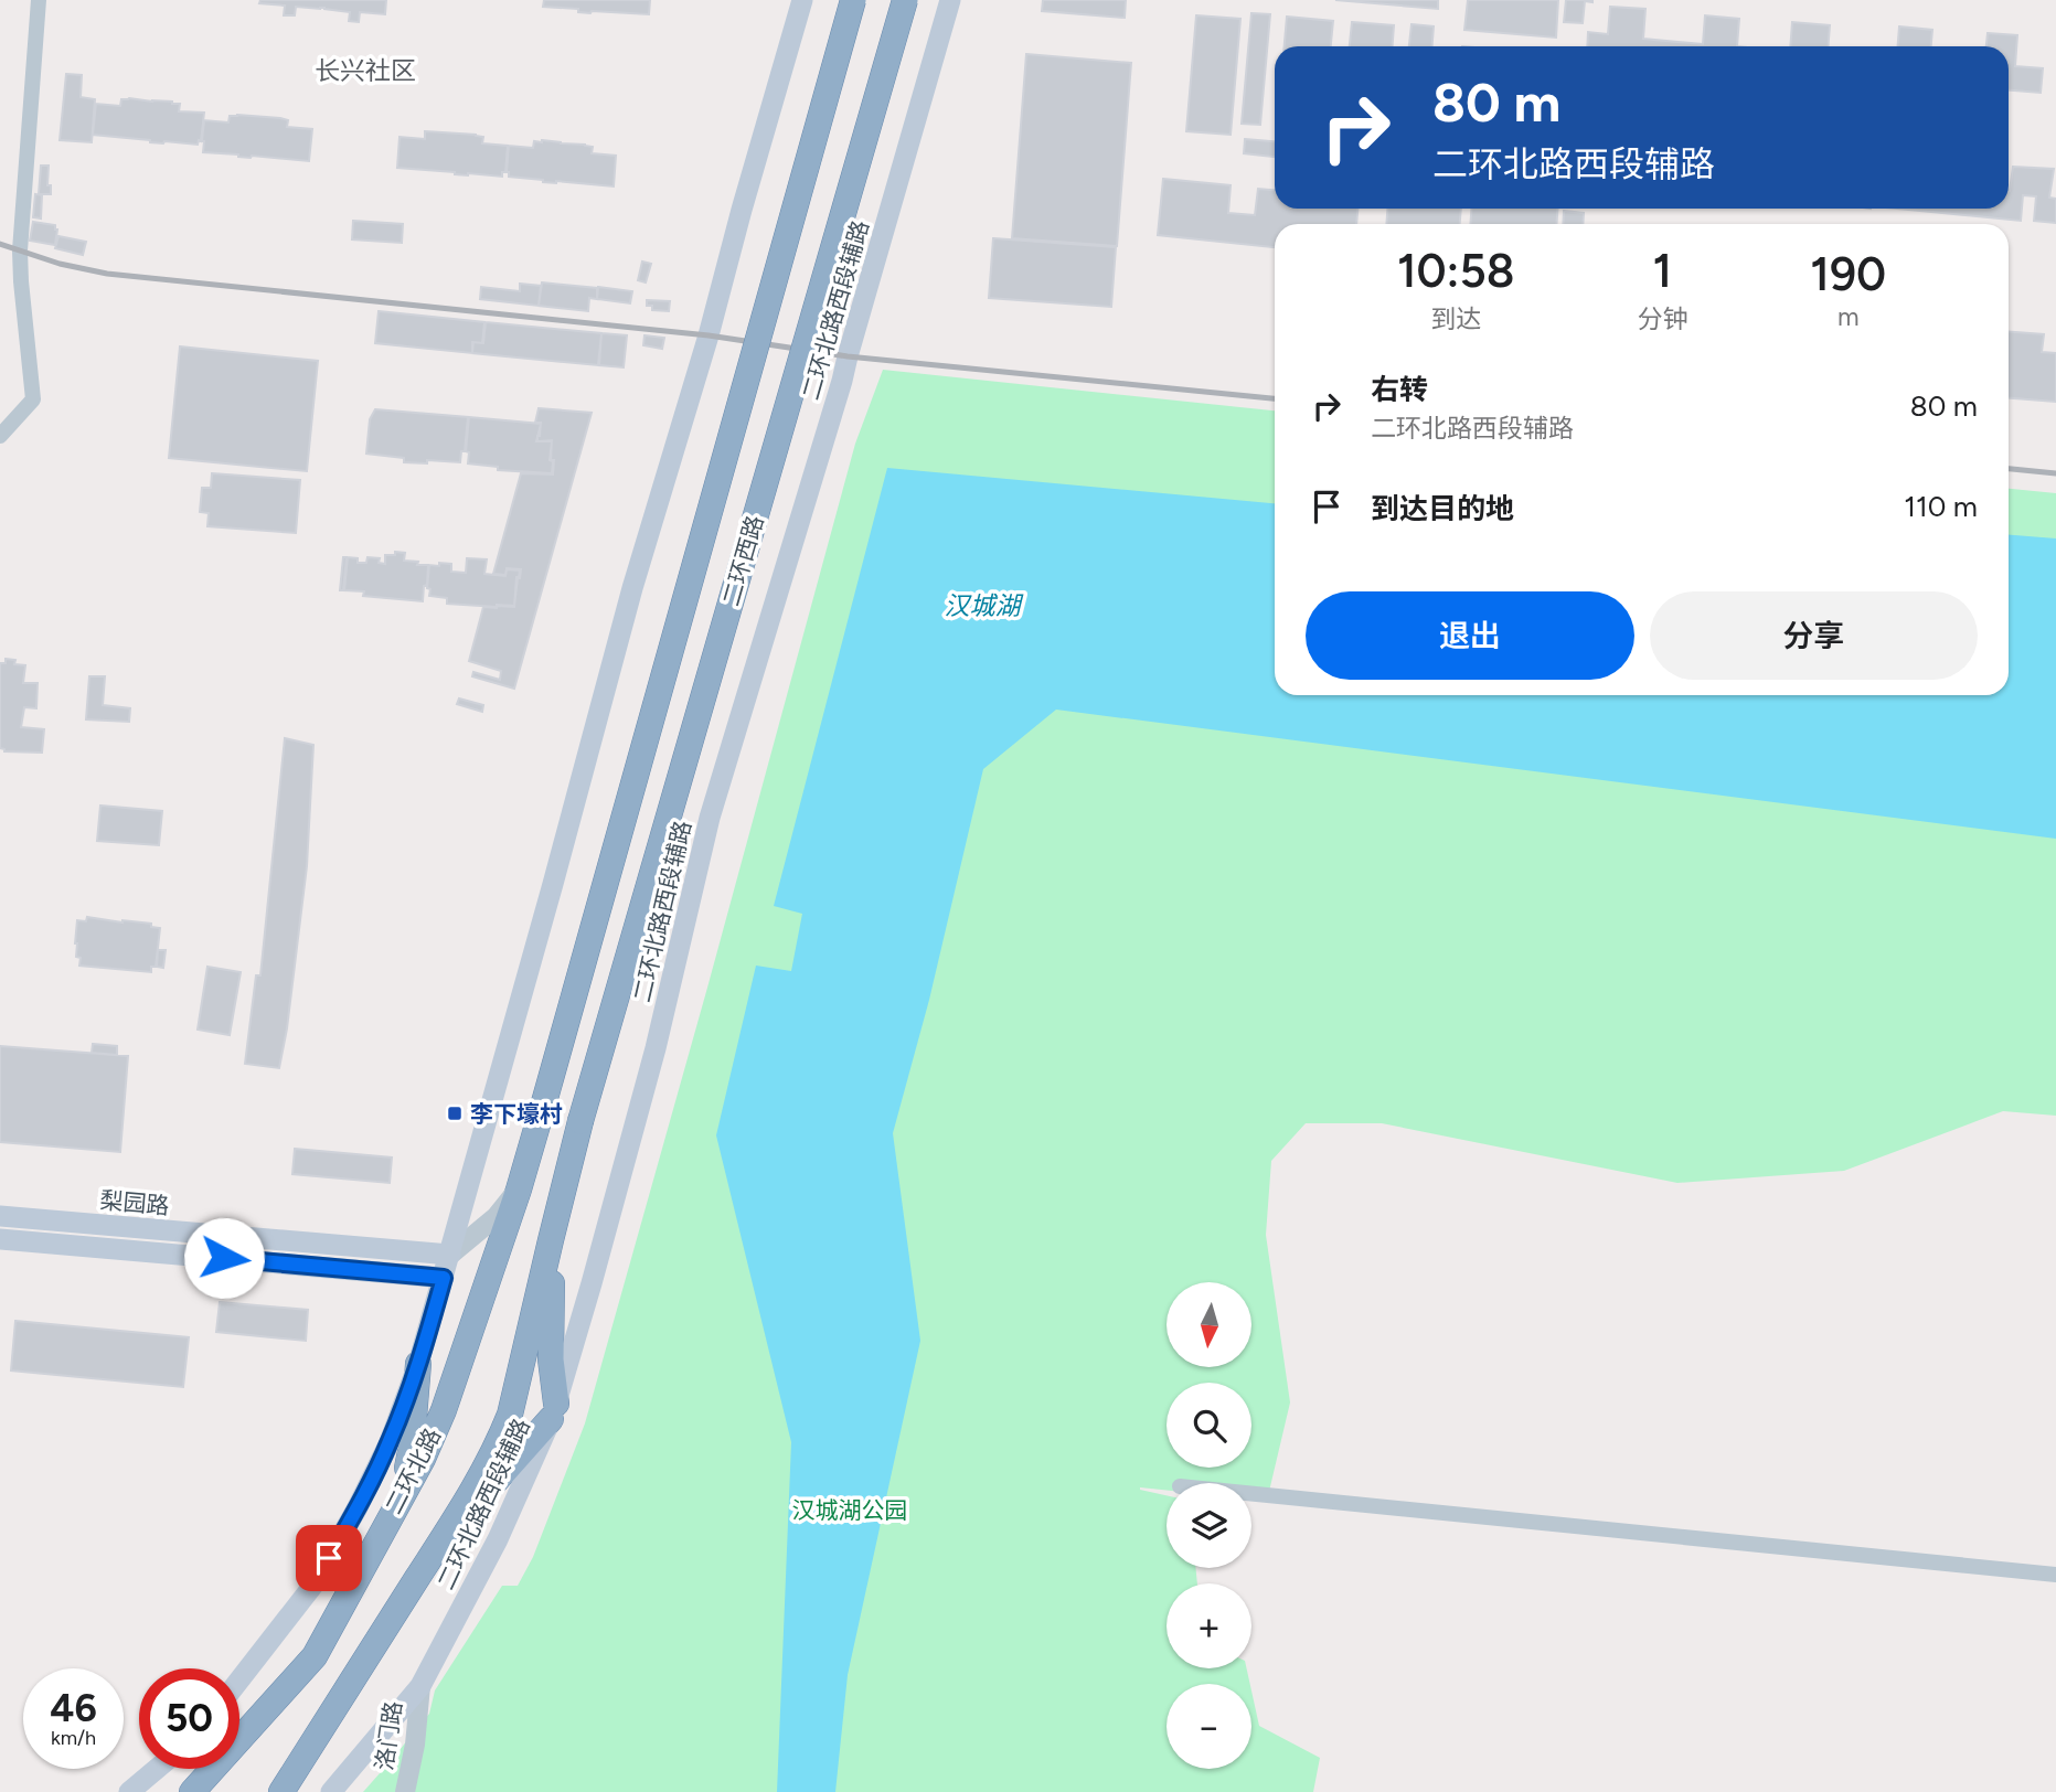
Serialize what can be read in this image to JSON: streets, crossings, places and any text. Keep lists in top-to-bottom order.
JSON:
{
  "streets": {
    "highway": ["二环西路", "二环北路"],
    "main road": ["二环北路西段辅路", "梨园路"],
    "street": ["洛门路"]
  },
  "crossings": [
    ["二环北路西段辅路", "洛门路"],
    ["二环西路", "二环北路"]
  ],
  "districts": ["长兴社区"],
  "water": ["汉城湖"],
  "parks": ["汉城湖公园"],
  "places": {
    "transit": ["李下壕村"]
  },
  "north": "bottom",
  "page": {
    "turn": ["80 m", "二环北路西段辅路"],
    "eta": [
      "10:58",
      "到达",
      "1",
      "分钟",
      "190",
      "m"
    ],
    "list": [
      {
        "name": "右转",
        "note": "二环北路西段辅路",
        "value": "80 m"
      },
      {
        "name": "到达目的地",
        "value": "110 m"
      }
    ],
    "buttons": ["退出", "分享"],
    "map_buttons": ["+", "−"],
    "speed": "46 km/h",
    "limit": "50"
  }
}
